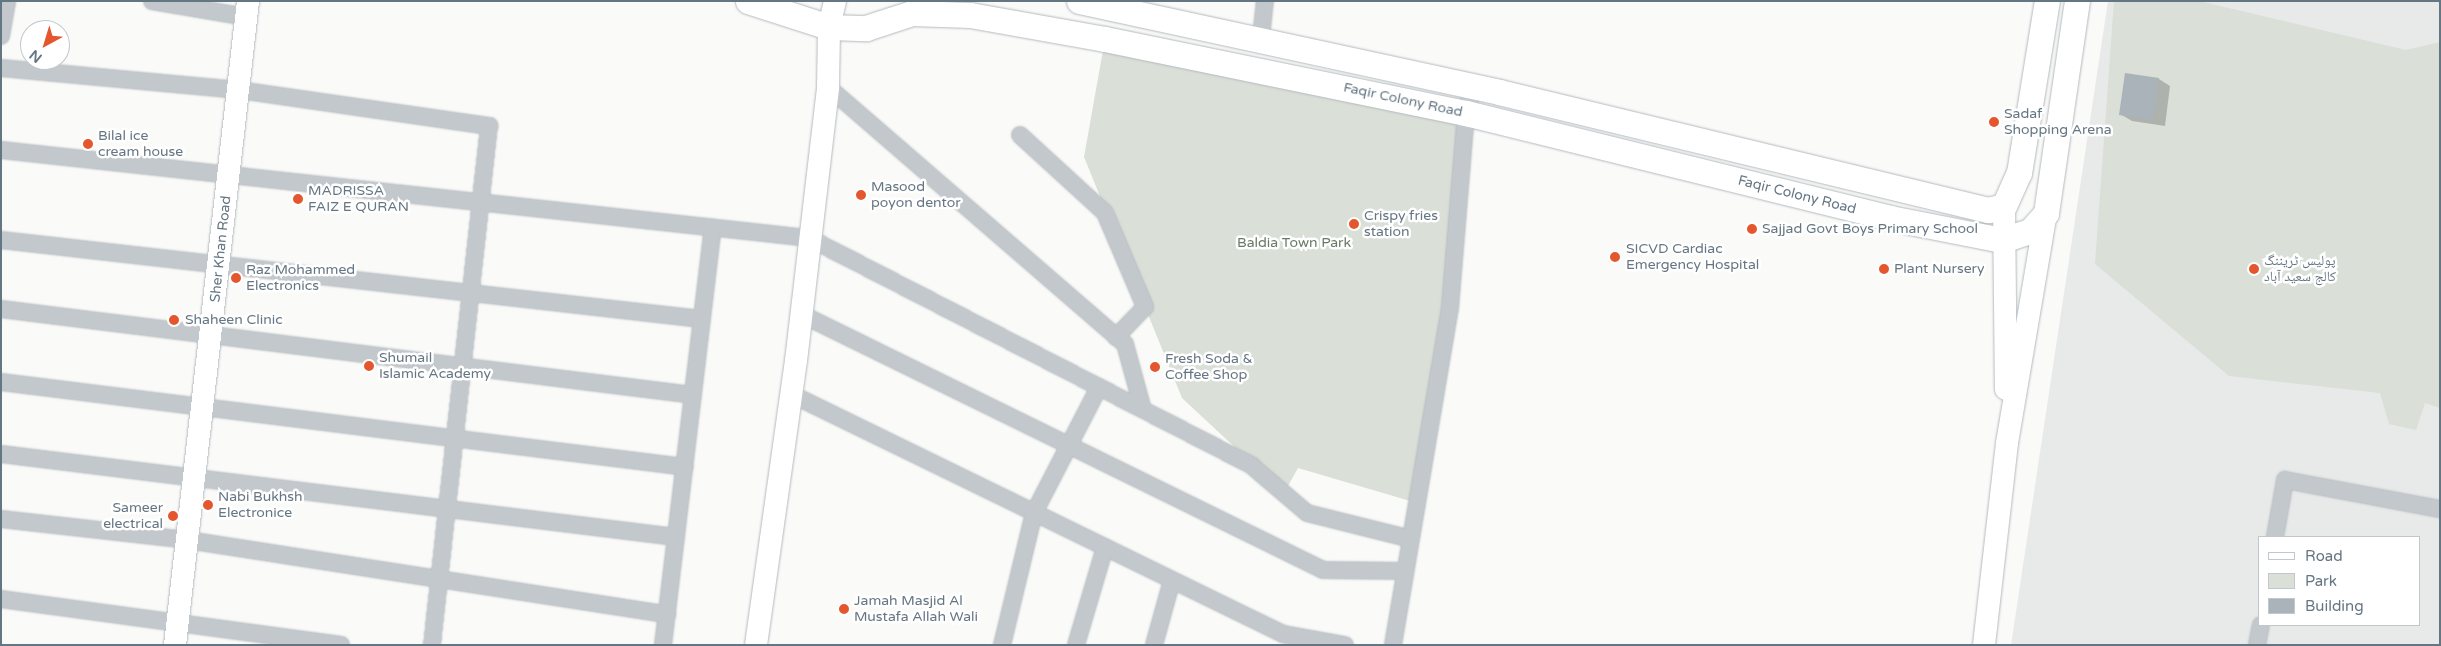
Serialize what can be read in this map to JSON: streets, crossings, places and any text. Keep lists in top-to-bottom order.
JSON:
{
  "streets": {
    "main road": ["Faqir Colony Road"],
    "street": ["Sher Khan Road"]
  },
  "parks": ["Baldia Town Park"],
  "places": [
    "Sadaf Shopping Arena",
    "Bilal ice cream house",
    "Masood poyon dentor",
    "MADRISSA FAIZ E QURAN",
    "Crispy fries station",
    "Sajjad Govt Boys Primary School",
    "SICVD Cardiac Emergency Hospital",
    "Plant Nursery",
    "پولیس ٹریننگ کالج سعید آباد",
    "Raz Mohammed Electronics",
    "Shaheen Clinic",
    "Shumail Islamic Academy",
    "Fresh Soda & Coffee Shop",
    "Nabi Bukhsh Electronice",
    "Sameer electrical",
    "Jamah Masjid Al Mustafa Allah Wali"
  ],
  "legend": ["Road", "Park", "Building"],
  "north": "bottom left"
}
